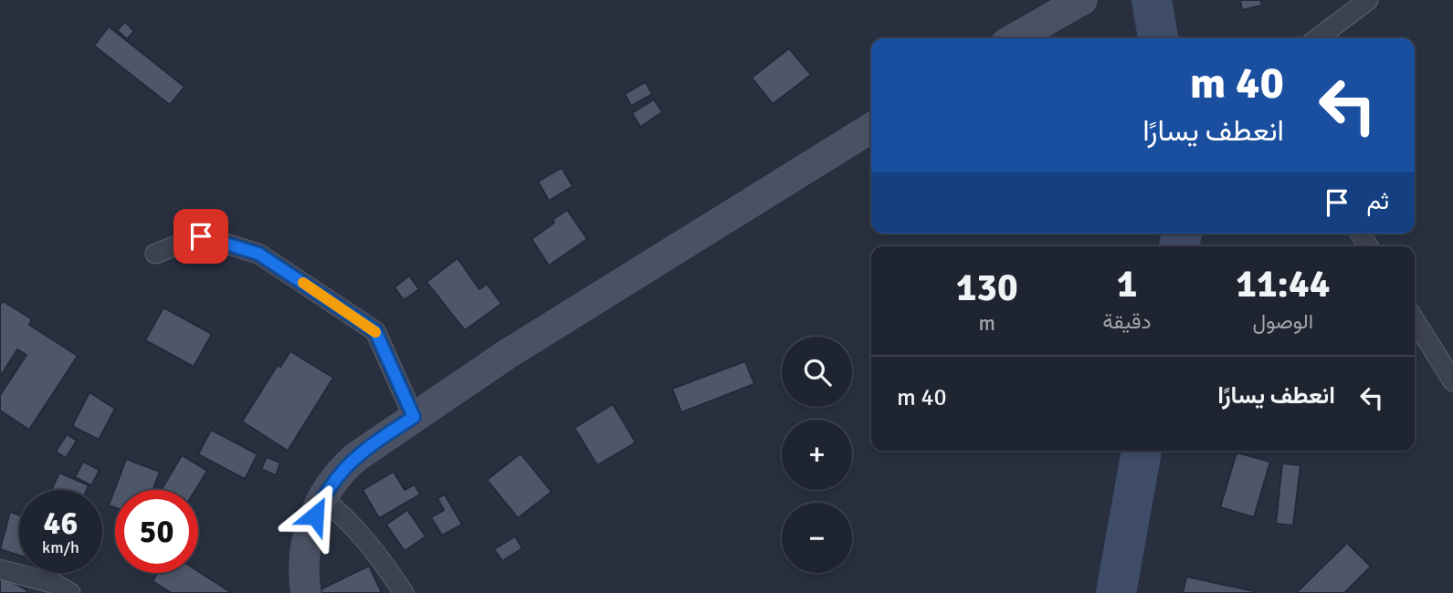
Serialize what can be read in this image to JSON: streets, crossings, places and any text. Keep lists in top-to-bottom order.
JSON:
{
  "page": {
    "turn": ["40 m", "انعطف يسارًا"],
    "then": "ثم",
    "eta": [
      "11:44",
      "الوصول",
      "1",
      "دقيقة",
      "130",
      "m"
    ],
    "map_buttons": ["+", "−"],
    "list": [
      {
        "name": "انعطف يسارًا",
        "value": "40 m"
      }
    ],
    "speed": "46 km/h",
    "limit": "50"
  }
}
